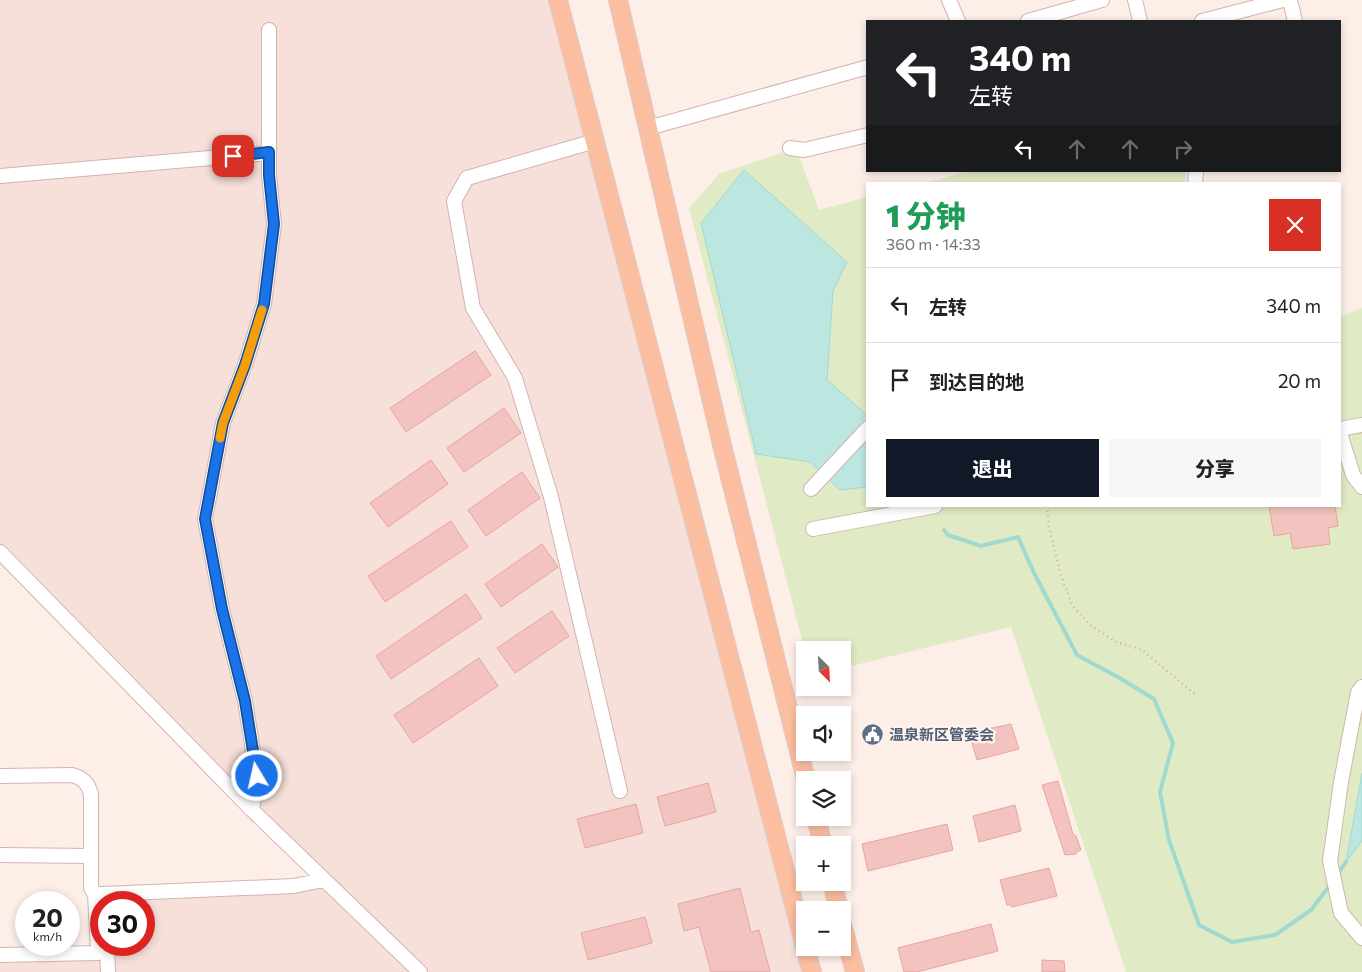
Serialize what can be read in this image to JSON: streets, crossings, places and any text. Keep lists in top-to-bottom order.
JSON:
{
  "places": {
    "public building": ["温泉新区管委会"]
  },
  "north": "bottom right",
  "page": {
    "turn": ["340 m", "左转"],
    "heading": ["1 分钟", "360 m · 14:33"],
    "list": [
      {
        "name": "左转",
        "value": "340 m"
      },
      {
        "name": "到达目的地",
        "value": "20 m"
      }
    ],
    "buttons": ["退出", "分享"],
    "map_buttons": ["+", "−"],
    "speed": "20 km/h",
    "limit": "30"
  }
}
